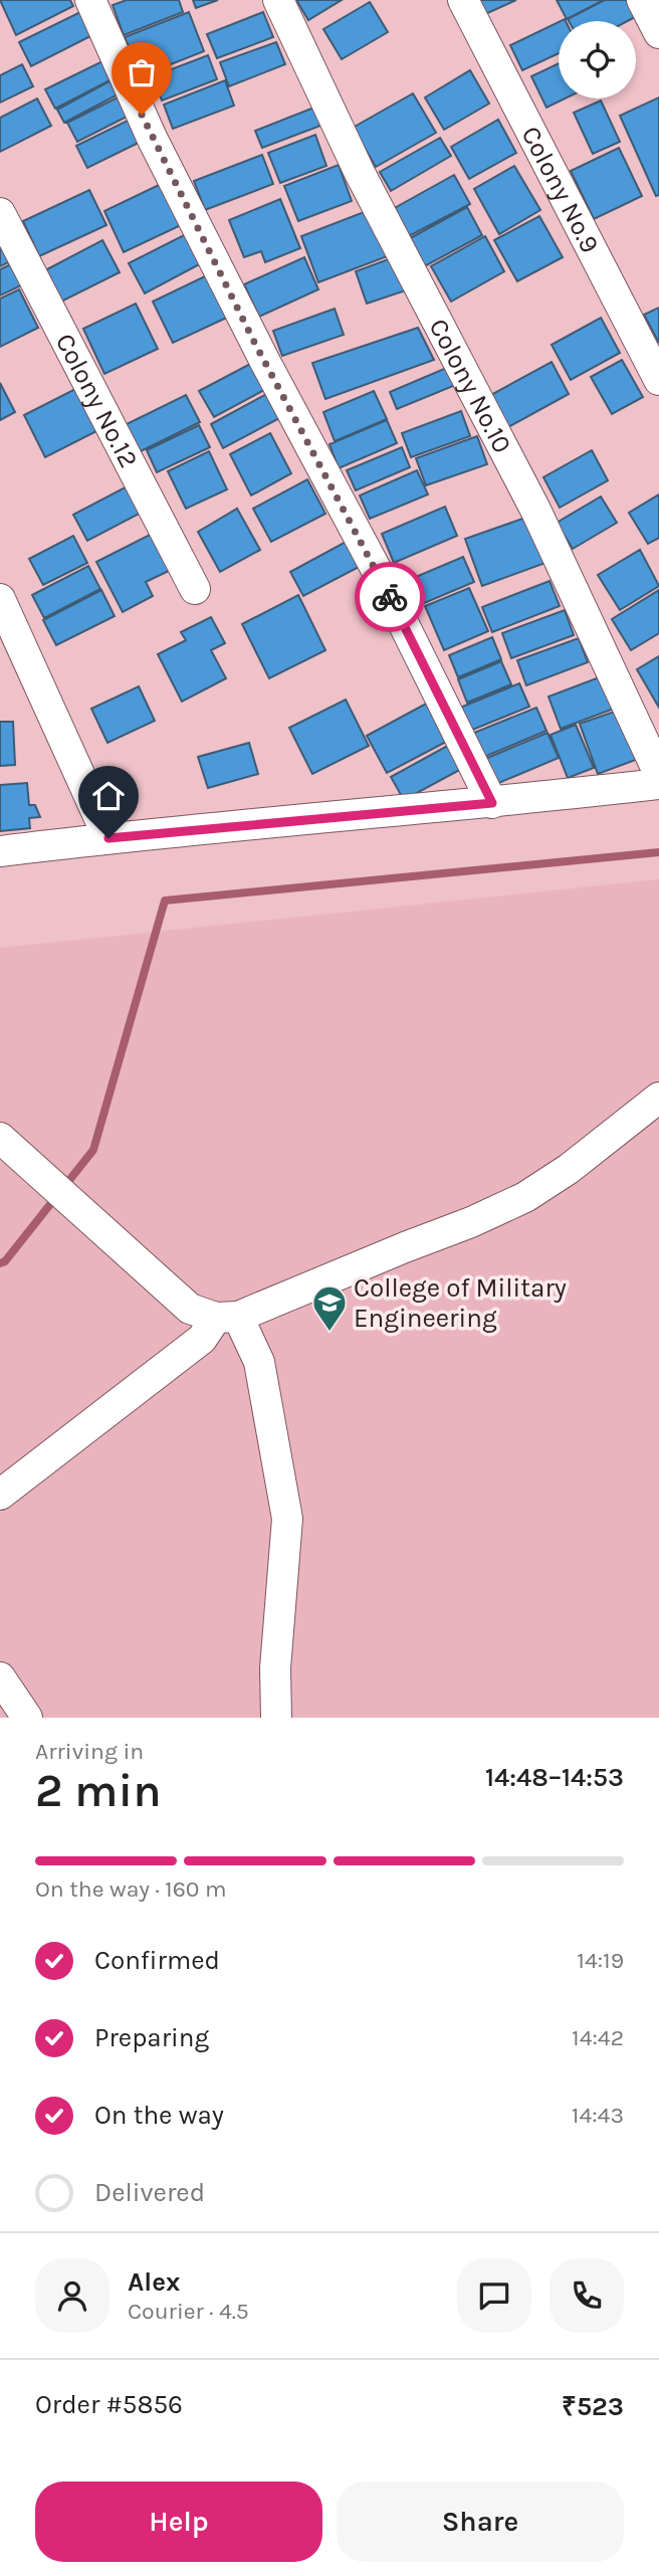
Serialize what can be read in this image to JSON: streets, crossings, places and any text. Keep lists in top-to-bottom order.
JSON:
{
  "streets": {
    "street": ["Colony No.9", "Colony No.10", "Colony No.12"]
  },
  "places": {
    "school or university": ["College of Military Engineering"]
  },
  "page": {
    "heading": ["2 min", "Arriving in", "14:48–14:53"],
    "panel": [
      "Alex",
      "Courier · 4.5",
      "Order #5856",
      "₹523"
    ],
    "bar": "On the way · 160 m",
    "list": [
      ["Confirmed", "14:19"],
      ["Preparing", "14:42"],
      ["On the way", "14:43"],
      "Delivered"
    ],
    "buttons": ["Help", "Share"]
  }
}
